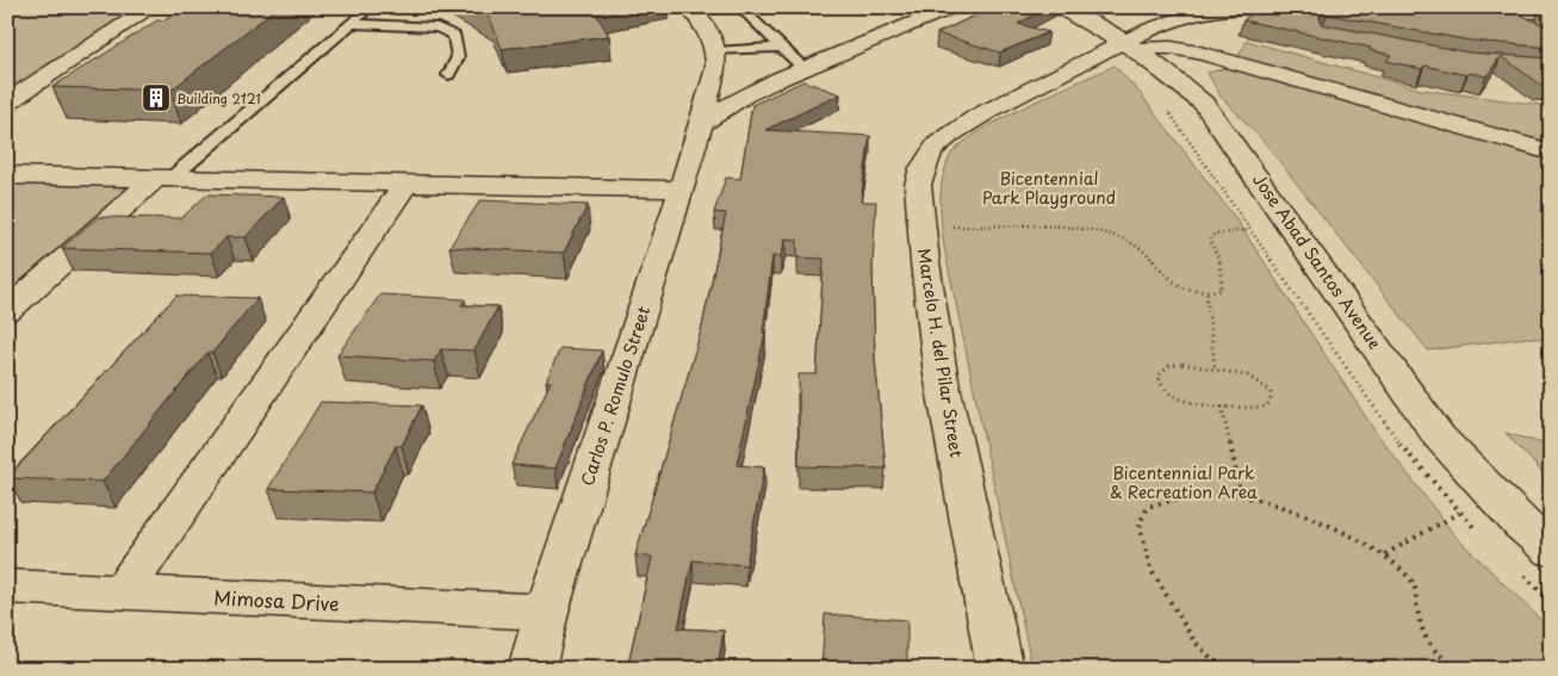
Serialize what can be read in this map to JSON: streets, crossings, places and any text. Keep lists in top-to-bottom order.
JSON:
{
  "streets": {
    "street": [
      "Jose Abad Santos Avenue",
      "Marcelo H. del Pilar Street",
      "Carlos P. Romulo Street",
      "Mimosa Drive"
    ]
  },
  "crossings": [
    ["Jose Abad Santos Avenue", "Marcelo H. del Pilar Street"],
    ["Carlos P. Romulo Street", "Mimosa Drive"]
  ],
  "parks": ["Bicentennial Park Playground", "Bicentennial Park & Recreation Area"],
  "places": {
    "building": ["Building 2121"]
  }
}
